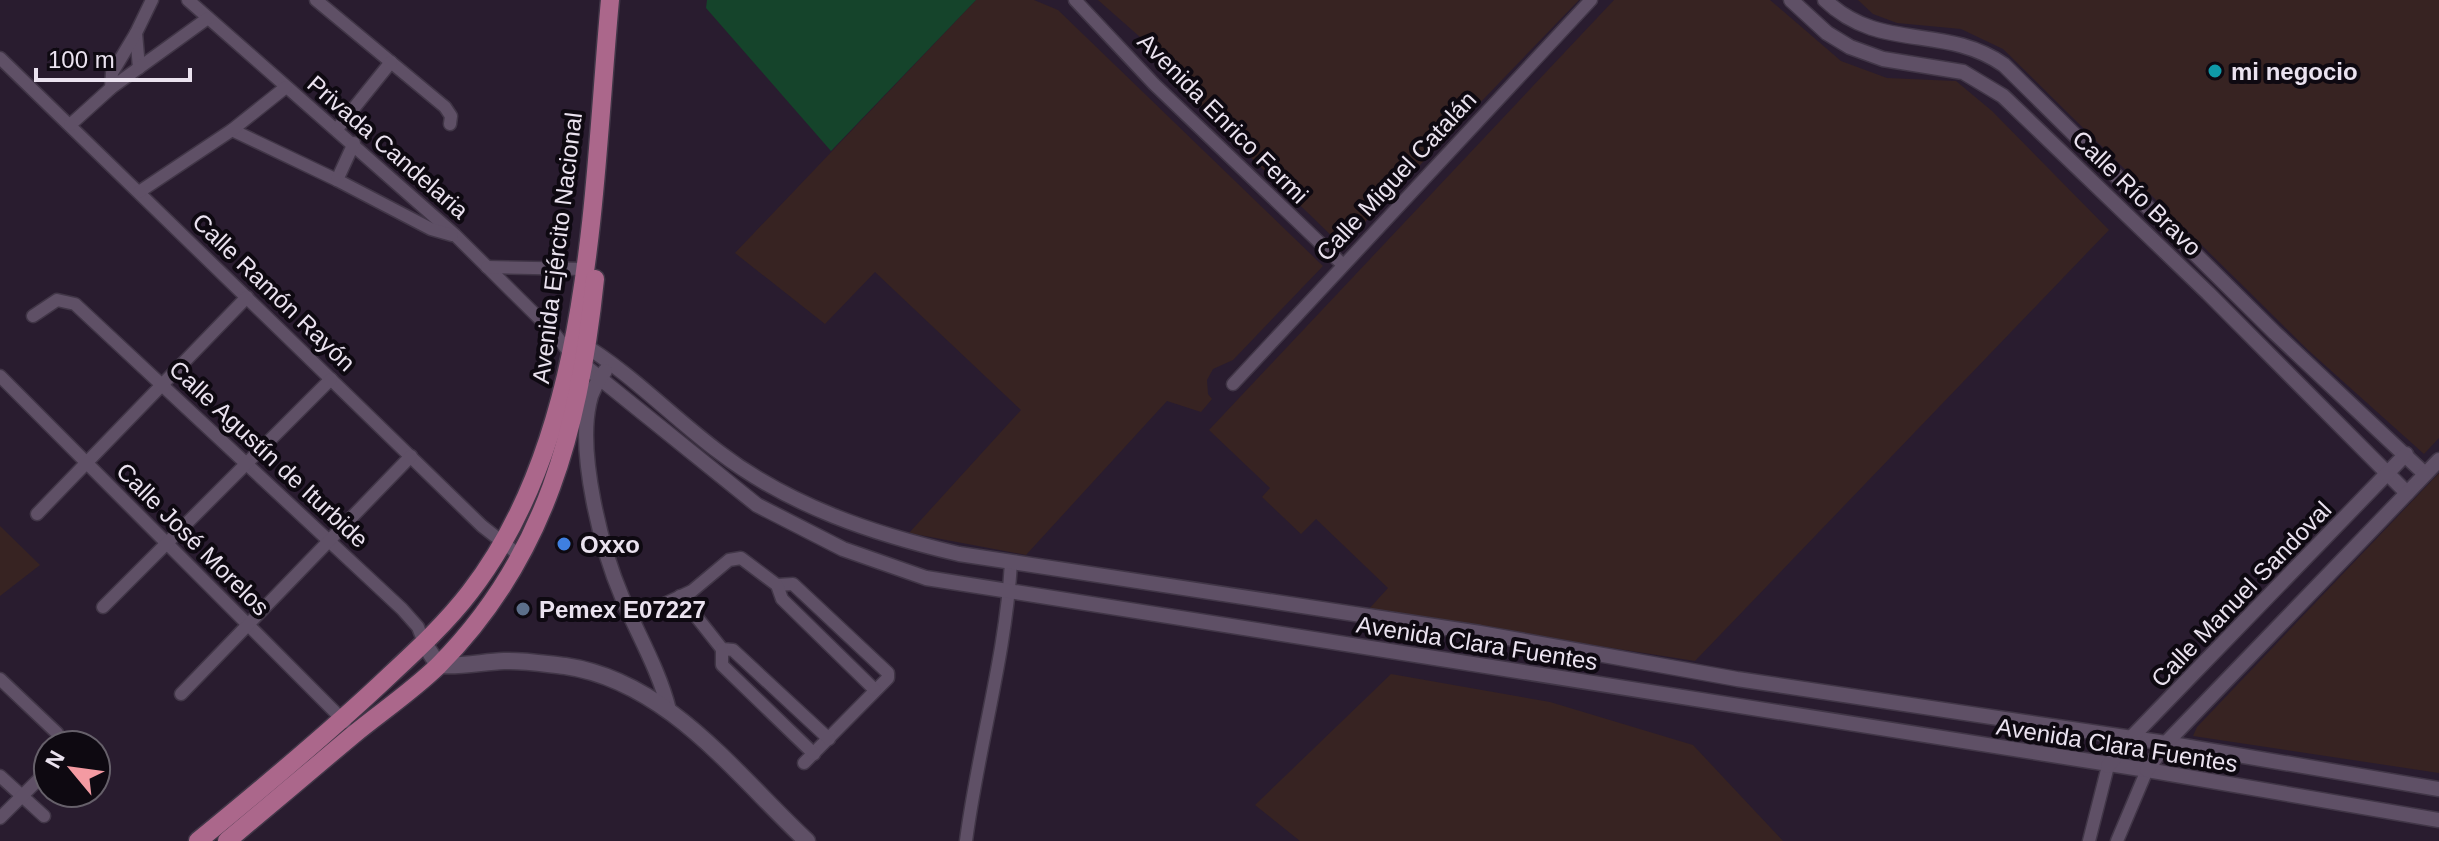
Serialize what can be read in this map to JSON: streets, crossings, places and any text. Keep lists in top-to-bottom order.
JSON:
{
  "streets": {
    "main road": ["Avenida Ejército Nacional"],
    "street": [
      "Avenida Enrico Fermi",
      "Privada Candelaria",
      "Calle Miguel Catalán",
      "Calle Río Bravo",
      "Calle Ramón Rayón",
      "Calle Agustín de Iturbide",
      "Calle José Morelos",
      "Calle Manuel Sandoval",
      "Avenida Clara Fuentes"
    ]
  },
  "crossings": [
    ["Avenida Enrico Fermi", "Calle Miguel Catalán"],
    ["Privada Candelaria", "Avenida Ejército Nacional"],
    ["Privada Candelaria", "Avenida Clara Fuentes"],
    ["Calle Río Bravo", "Calle Manuel Sandoval"],
    ["Avenida Ejército Nacional", "Calle Ramón Rayón"],
    ["Avenida Ejército Nacional", "Calle Agustín de Iturbide"],
    ["Avenida Ejército Nacional", "Calle José Morelos"],
    ["Avenida Ejército Nacional", "Avenida Clara Fuentes"],
    ["Calle Manuel Sandoval", "Avenida Clara Fuentes"]
  ],
  "places": ["mi negocio", "Oxxo", "Pemex E07227"],
  "scale_bar": "100 m",
  "north": "top left"
}
